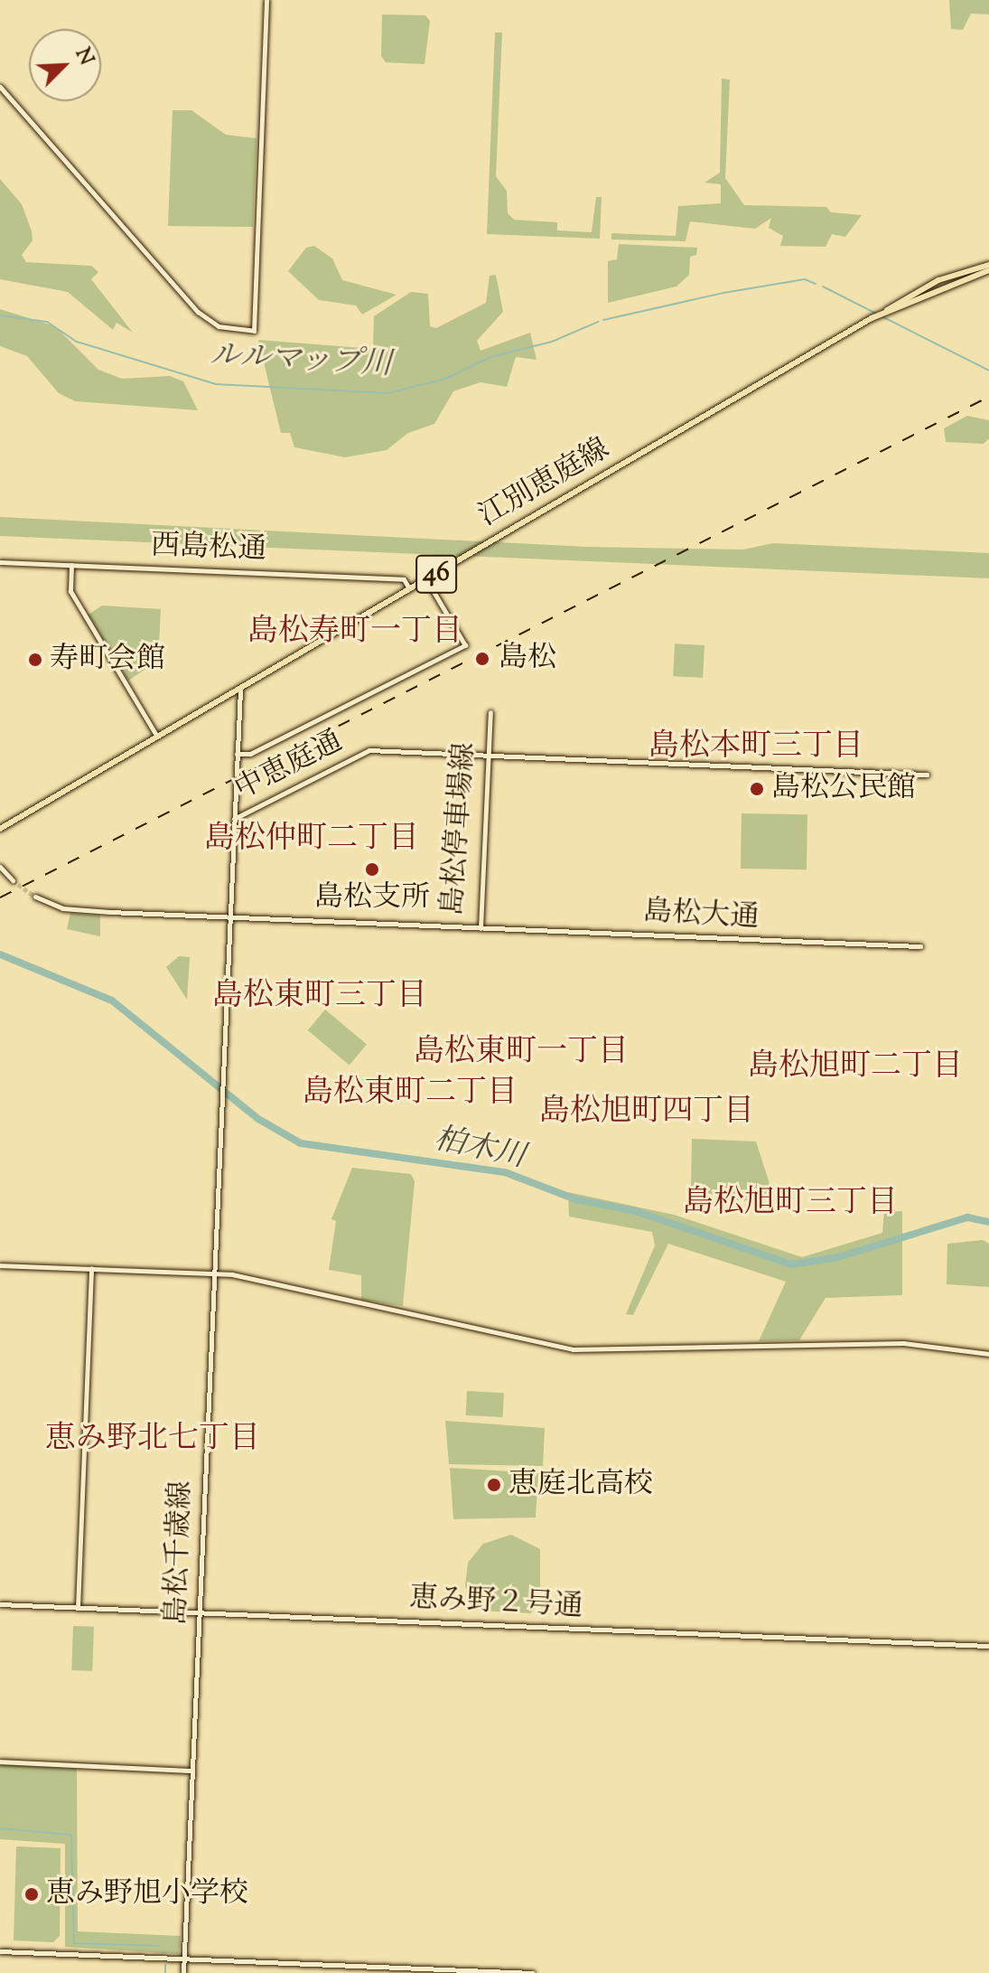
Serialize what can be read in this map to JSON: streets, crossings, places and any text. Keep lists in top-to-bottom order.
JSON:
{
  "streets": {
    "main road": ["江別恵庭線", "46"],
    "street": [
      "西島松通",
      "中恵庭通",
      "島松停車場線",
      "島松大通",
      "島松千歳線",
      "恵み野２号通"
    ]
  },
  "crossings": [
    ["江別恵庭線", "西島松通"],
    ["中恵庭通", "島松停車場線"],
    ["島松停車場線", "島松大通"],
    ["島松停車場線", "島松千歳線"],
    ["島松千歳線", "恵み野２号通"]
  ],
  "districts": [
    "島松寿町一丁目",
    "島松本町三丁目",
    "島松仲町二丁目",
    "島松東町三丁目",
    "島松東町一丁目",
    "島松旭町二丁目",
    "島松東町二丁目",
    "島松旭町四丁目",
    "島松旭町三丁目",
    "恵み野北七丁目"
  ],
  "water": ["ルルマップ川", "柏木川"],
  "places": [
    "島松",
    "寿町会館",
    "島松公民館",
    "島松支所",
    "恵庭北高校",
    "恵み野旭小学校"
  ],
  "north": "top right"
}
